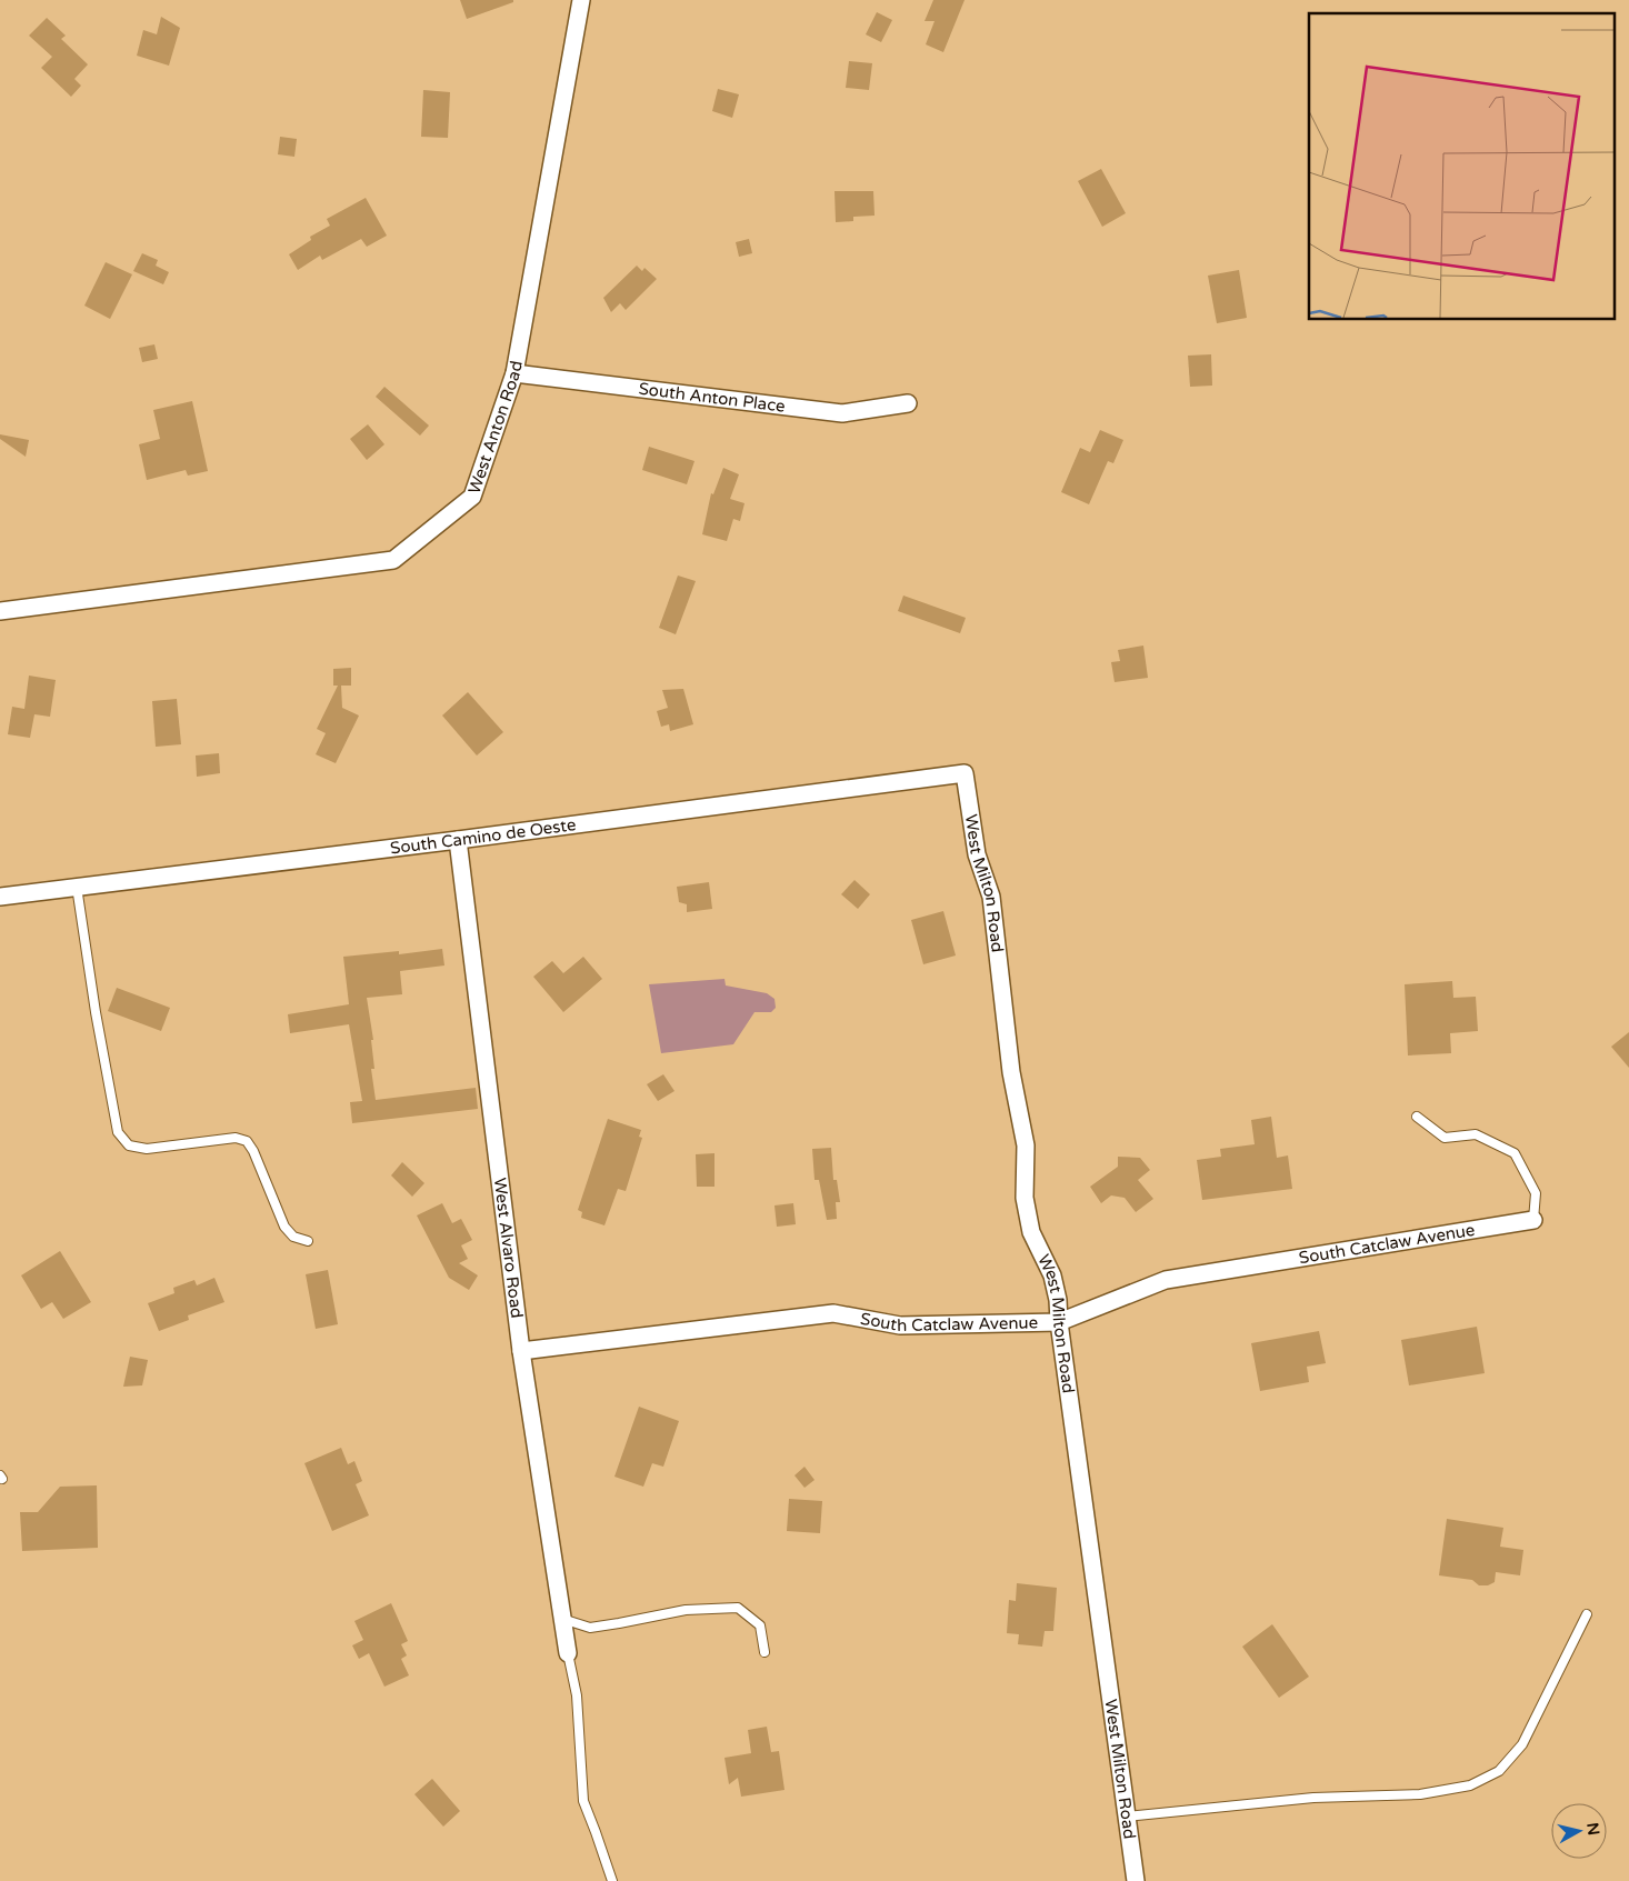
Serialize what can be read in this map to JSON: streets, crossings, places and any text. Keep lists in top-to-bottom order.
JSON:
{
  "streets": {
    "street": [
      "South Anton Place",
      "West Anton Road",
      "South Camino de Oeste",
      "West Milton Road",
      "South Catclaw Avenue",
      "West Alvaro Road"
    ]
  },
  "crossings": [
    ["South Anton Place", "West Anton Road"],
    ["South Camino de Oeste", "West Milton Road"],
    ["South Camino de Oeste", "West Alvaro Road"],
    ["West Milton Road", "South Catclaw Avenue"],
    ["South Catclaw Avenue", "West Alvaro Road"]
  ],
  "north": "right"
}
